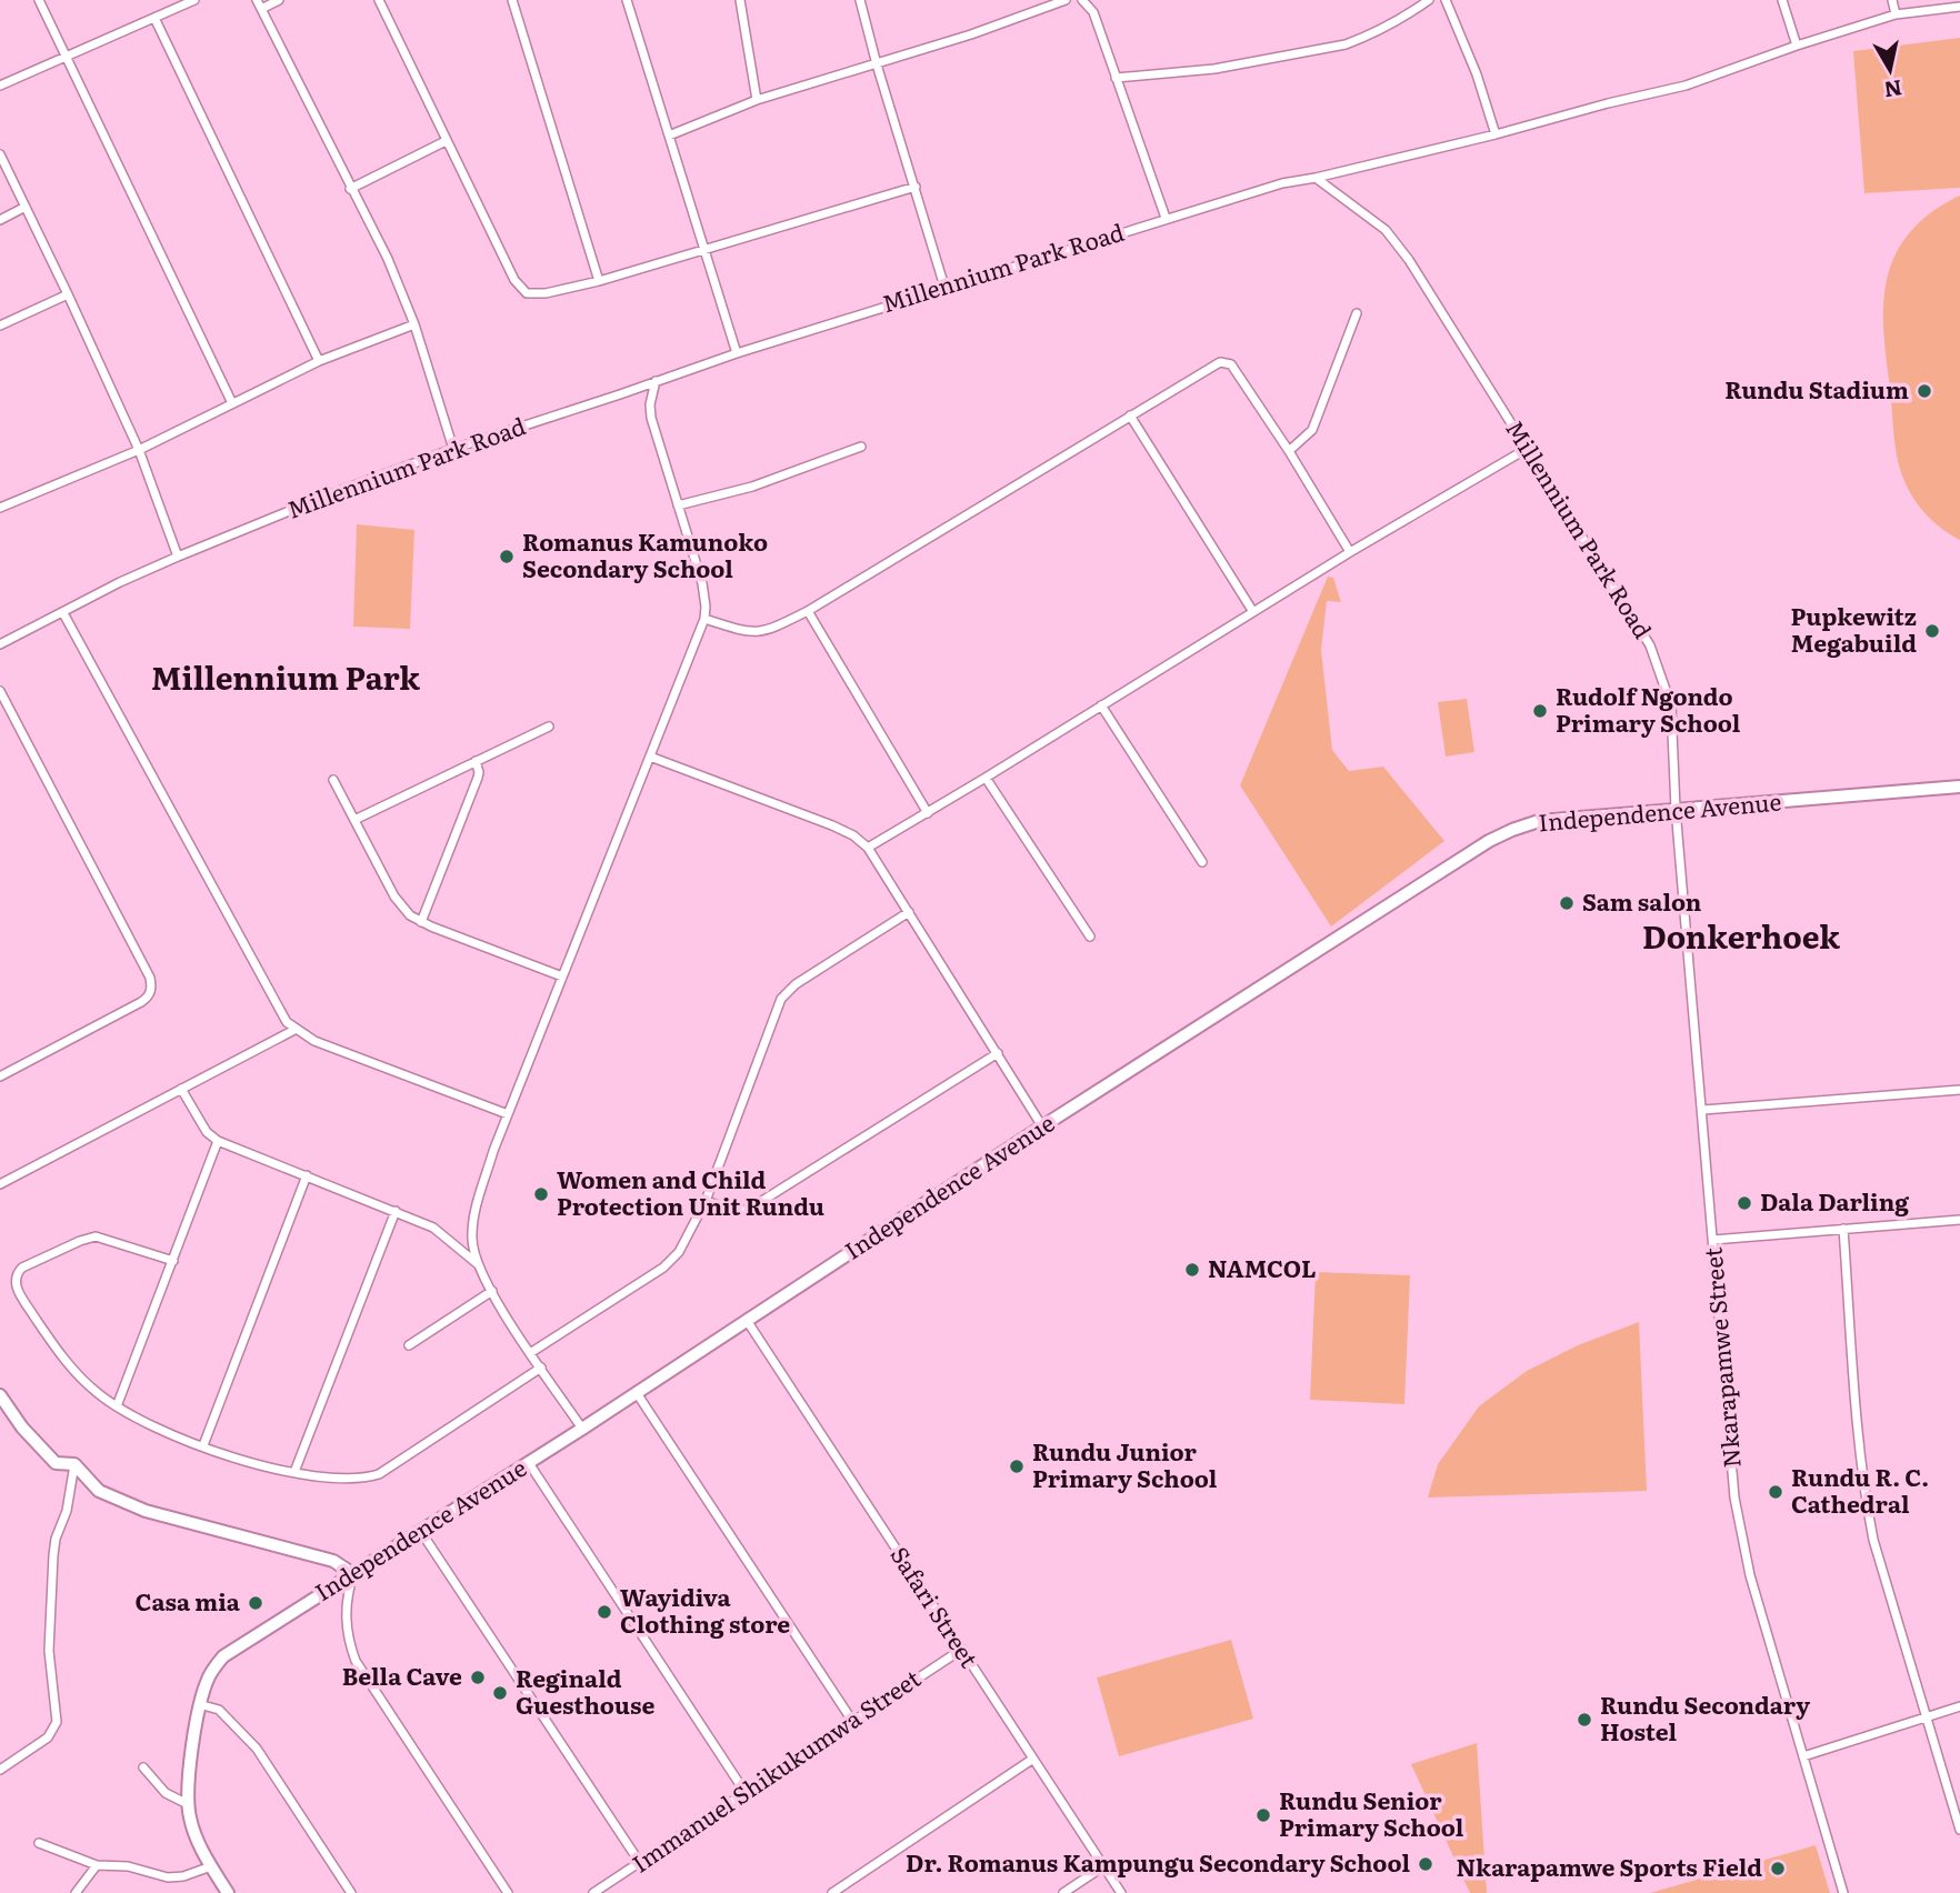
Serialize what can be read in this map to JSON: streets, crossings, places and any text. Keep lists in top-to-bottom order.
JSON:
{
  "streets": {
    "street": [
      "Millennium Park Road",
      "Independence Avenue",
      "Nkarapamwe Street",
      "Safari Street",
      "Immanuel Shikukumwa Street"
    ]
  },
  "crossings": [
    ["Millennium Park Road", "Independence Avenue"],
    ["Millennium Park Road", "Nkarapamwe Street"],
    ["Independence Avenue", "Nkarapamwe Street"],
    ["Independence Avenue", "Safari Street"],
    ["Safari Street", "Immanuel Shikukumwa Street"]
  ],
  "districts": ["Millennium Park", "Donkerhoek"],
  "places": [
    "Rundu Stadium",
    "Romanus Kamunoko Secondary School",
    "Pupkewitz Megabuild",
    "Rudolf Ngondo Primary School",
    "Sam salon",
    "Women and Child Protection Unit Rundu",
    "Dala Darling",
    "NAMCOL",
    "Rundu Junior Primary School",
    "Rundu R. C. Cathedral",
    "Casa mia",
    "Wayidiva Clothing store",
    "Bella Cave",
    "Reginald Guesthouse",
    "Rundu Secondary Hostel",
    "Rundu Senior Primary School",
    "Dr. Romanus Kampungu Secondary School",
    "Nkarapamwe Sports Field"
  ],
  "north": "bottom"
}
